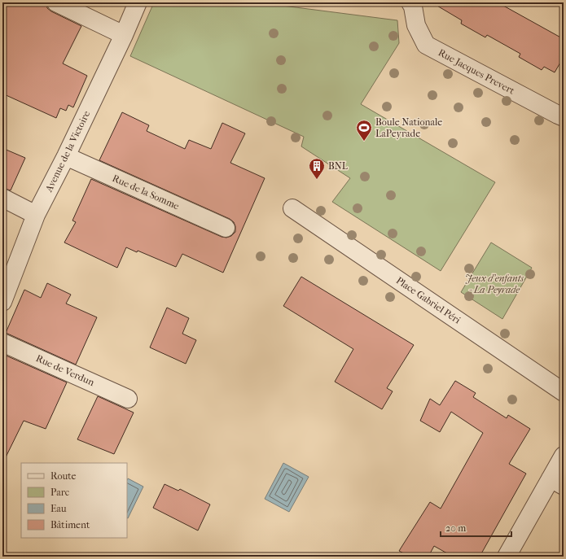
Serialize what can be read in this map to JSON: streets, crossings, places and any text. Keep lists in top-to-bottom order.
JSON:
{
  "streets": {
    "street": [
      "Rue Jacques Prevert",
      "Avenue de la Victoire",
      "Rue de la Somme",
      "Place Gabriel Péri",
      "Rue de Verdun"
    ]
  },
  "crossings": [
    ["Avenue de la Victoire", "Rue de la Somme"]
  ],
  "parks": ["Jeux d'enfants - La Peyrade"],
  "places": {
    "sports": ["Boule Nationale LaPeyrade"],
    "building": ["BNL"]
  },
  "legend": [
    "Route",
    "Parc",
    "Eau",
    "Bâtiment"
  ],
  "scale_bar": "20 m"
}
